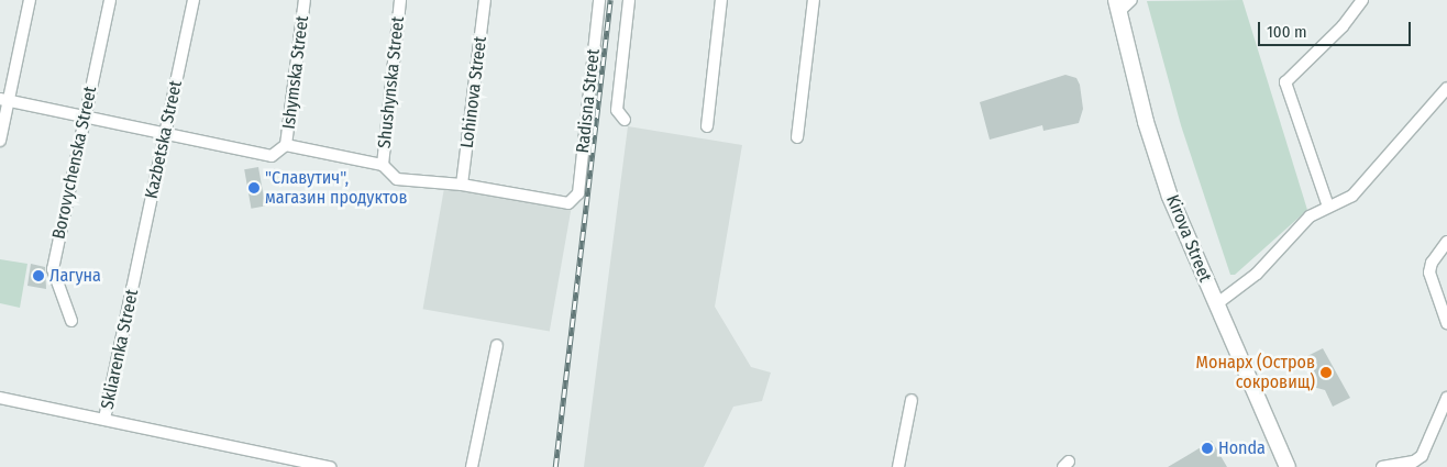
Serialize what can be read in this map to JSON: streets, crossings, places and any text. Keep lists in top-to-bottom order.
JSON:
{
  "streets": {
    "main road": ["Kirova Street"],
    "street": [
      "Ishymska Street",
      "Shushynska Street",
      "Lohinova Street",
      "Radisna Street",
      "Kazbetska Street",
      "Borovychenska Street",
      "Skliarenka Street"
    ]
  },
  "crossings": [
    ["Lohinova Street", "Radisna Street"],
    ["Kazbetska Street", "Skliarenka Street"]
  ],
  "places": [
    "\"Славутич\", магазин продуктов",
    "Лагуна",
    "Монарх (Остров сокровищ)",
    "Honda"
  ],
  "scale_bar": "100 m"
}
